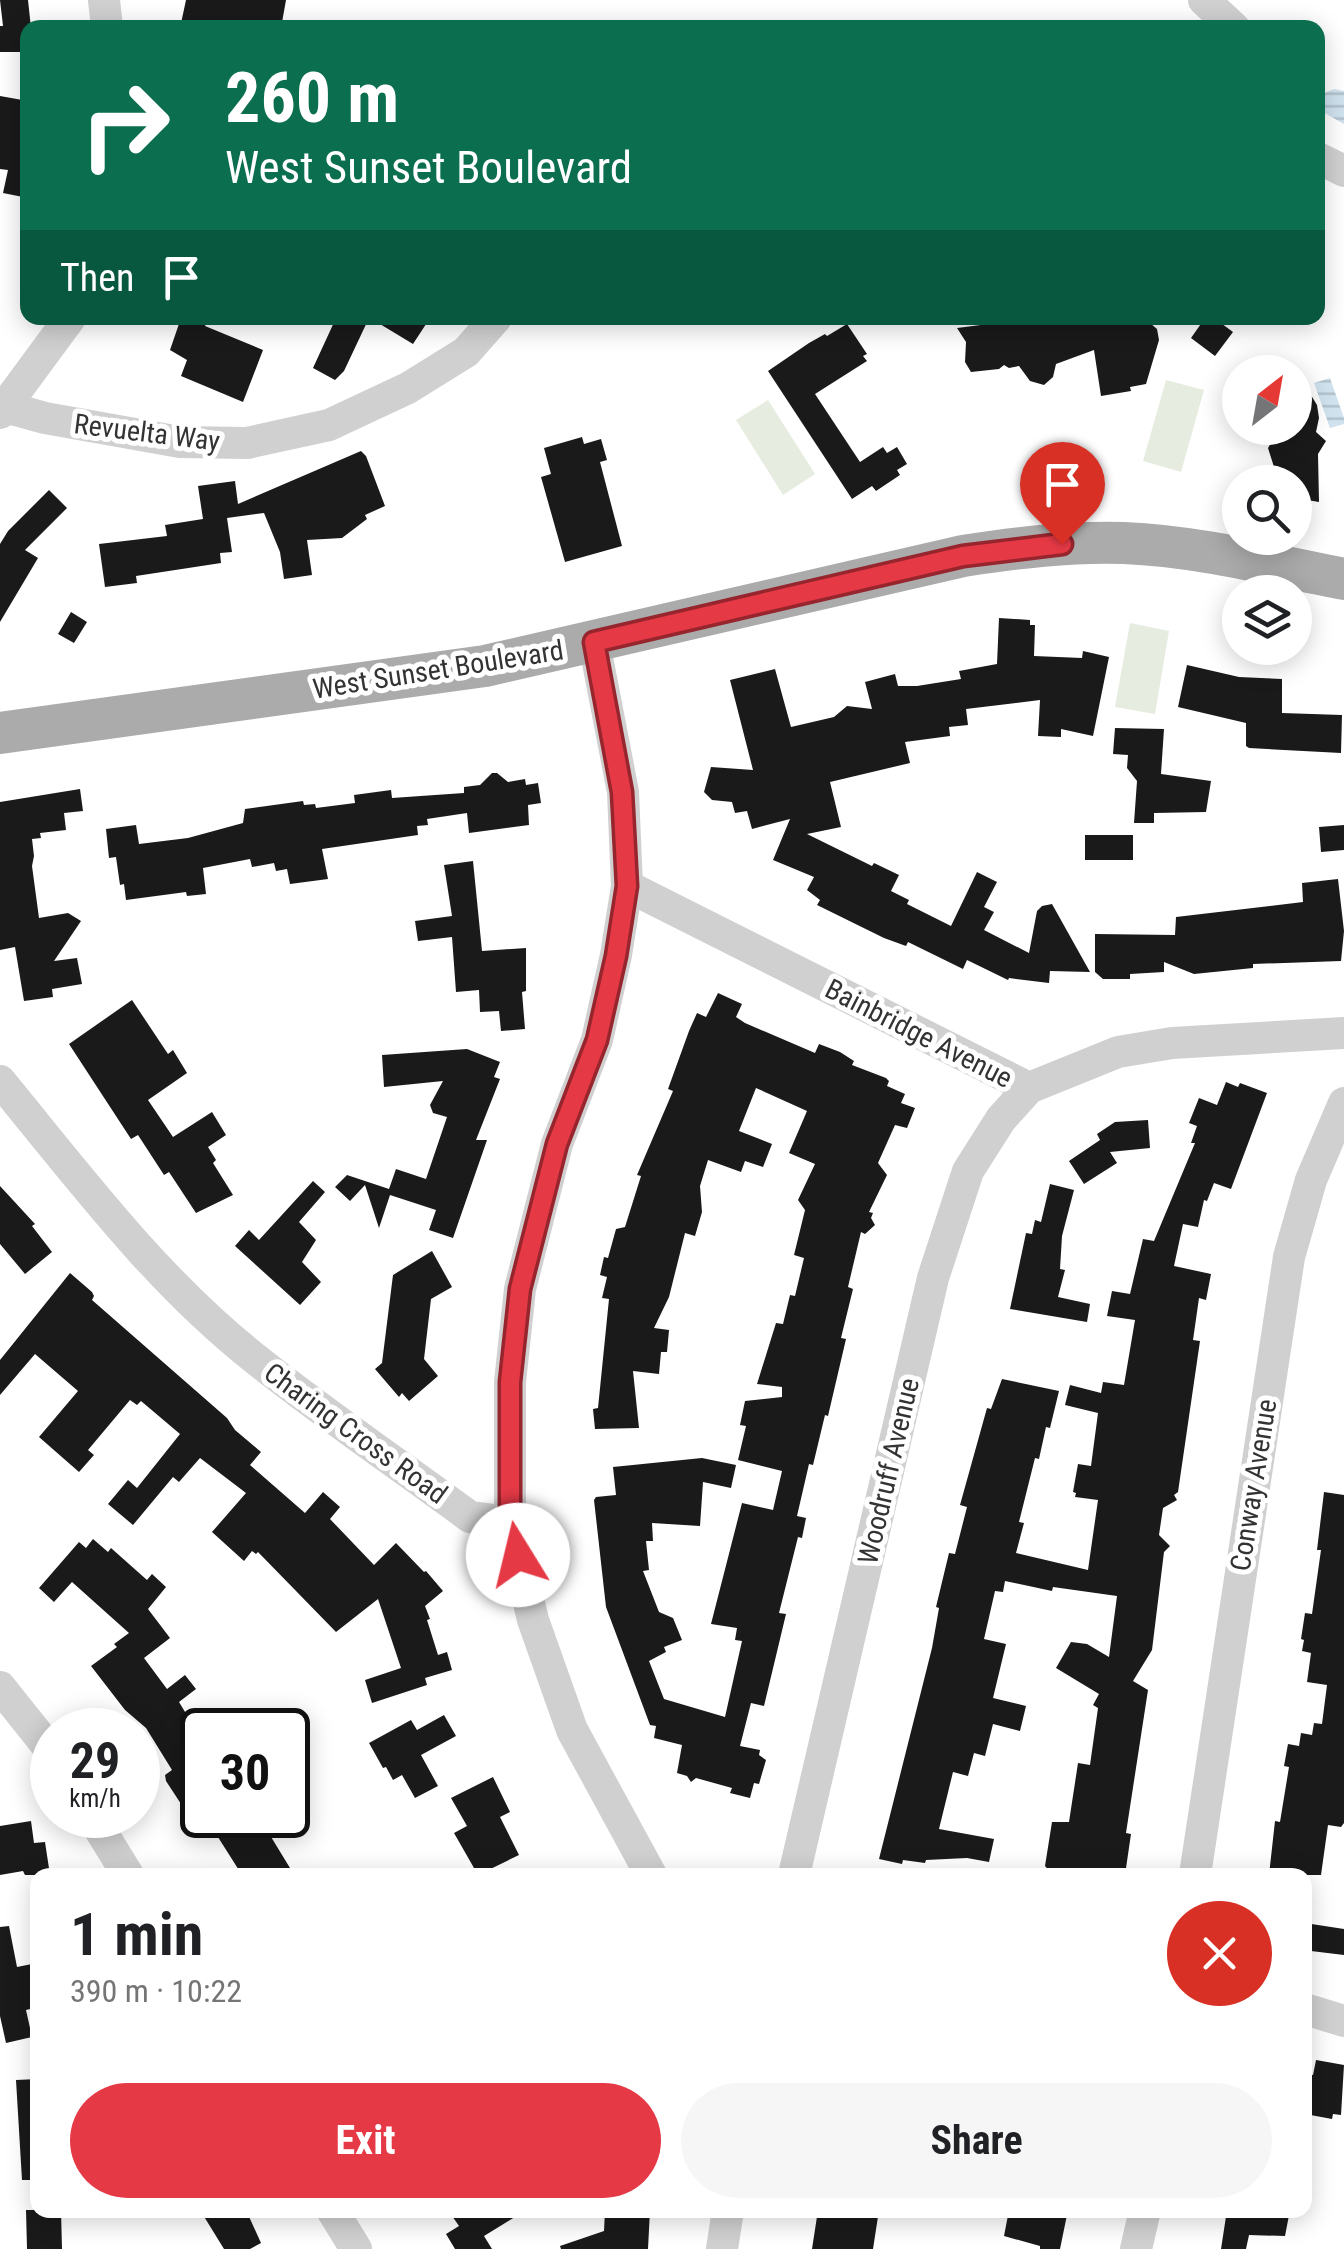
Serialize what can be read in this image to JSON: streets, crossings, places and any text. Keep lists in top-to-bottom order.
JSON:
{
  "streets": {
    "main road": ["West Sunset Boulevard"],
    "street": [
      "Revuelta Way",
      "Bainbridge Avenue",
      "Charing Cross Road",
      "Woodruff Avenue",
      "Conway Avenue"
    ]
  },
  "crossings": [
    ["Bainbridge Avenue", "Woodruff Avenue"]
  ],
  "north": "top right",
  "page": {
    "turn": ["260 m", "West Sunset Boulevard"],
    "then": "Then",
    "speed": "29 km/h",
    "limit": "30",
    "heading": ["1 min", "390 m · 10:22"],
    "buttons": ["Exit", "Share"]
  }
}
